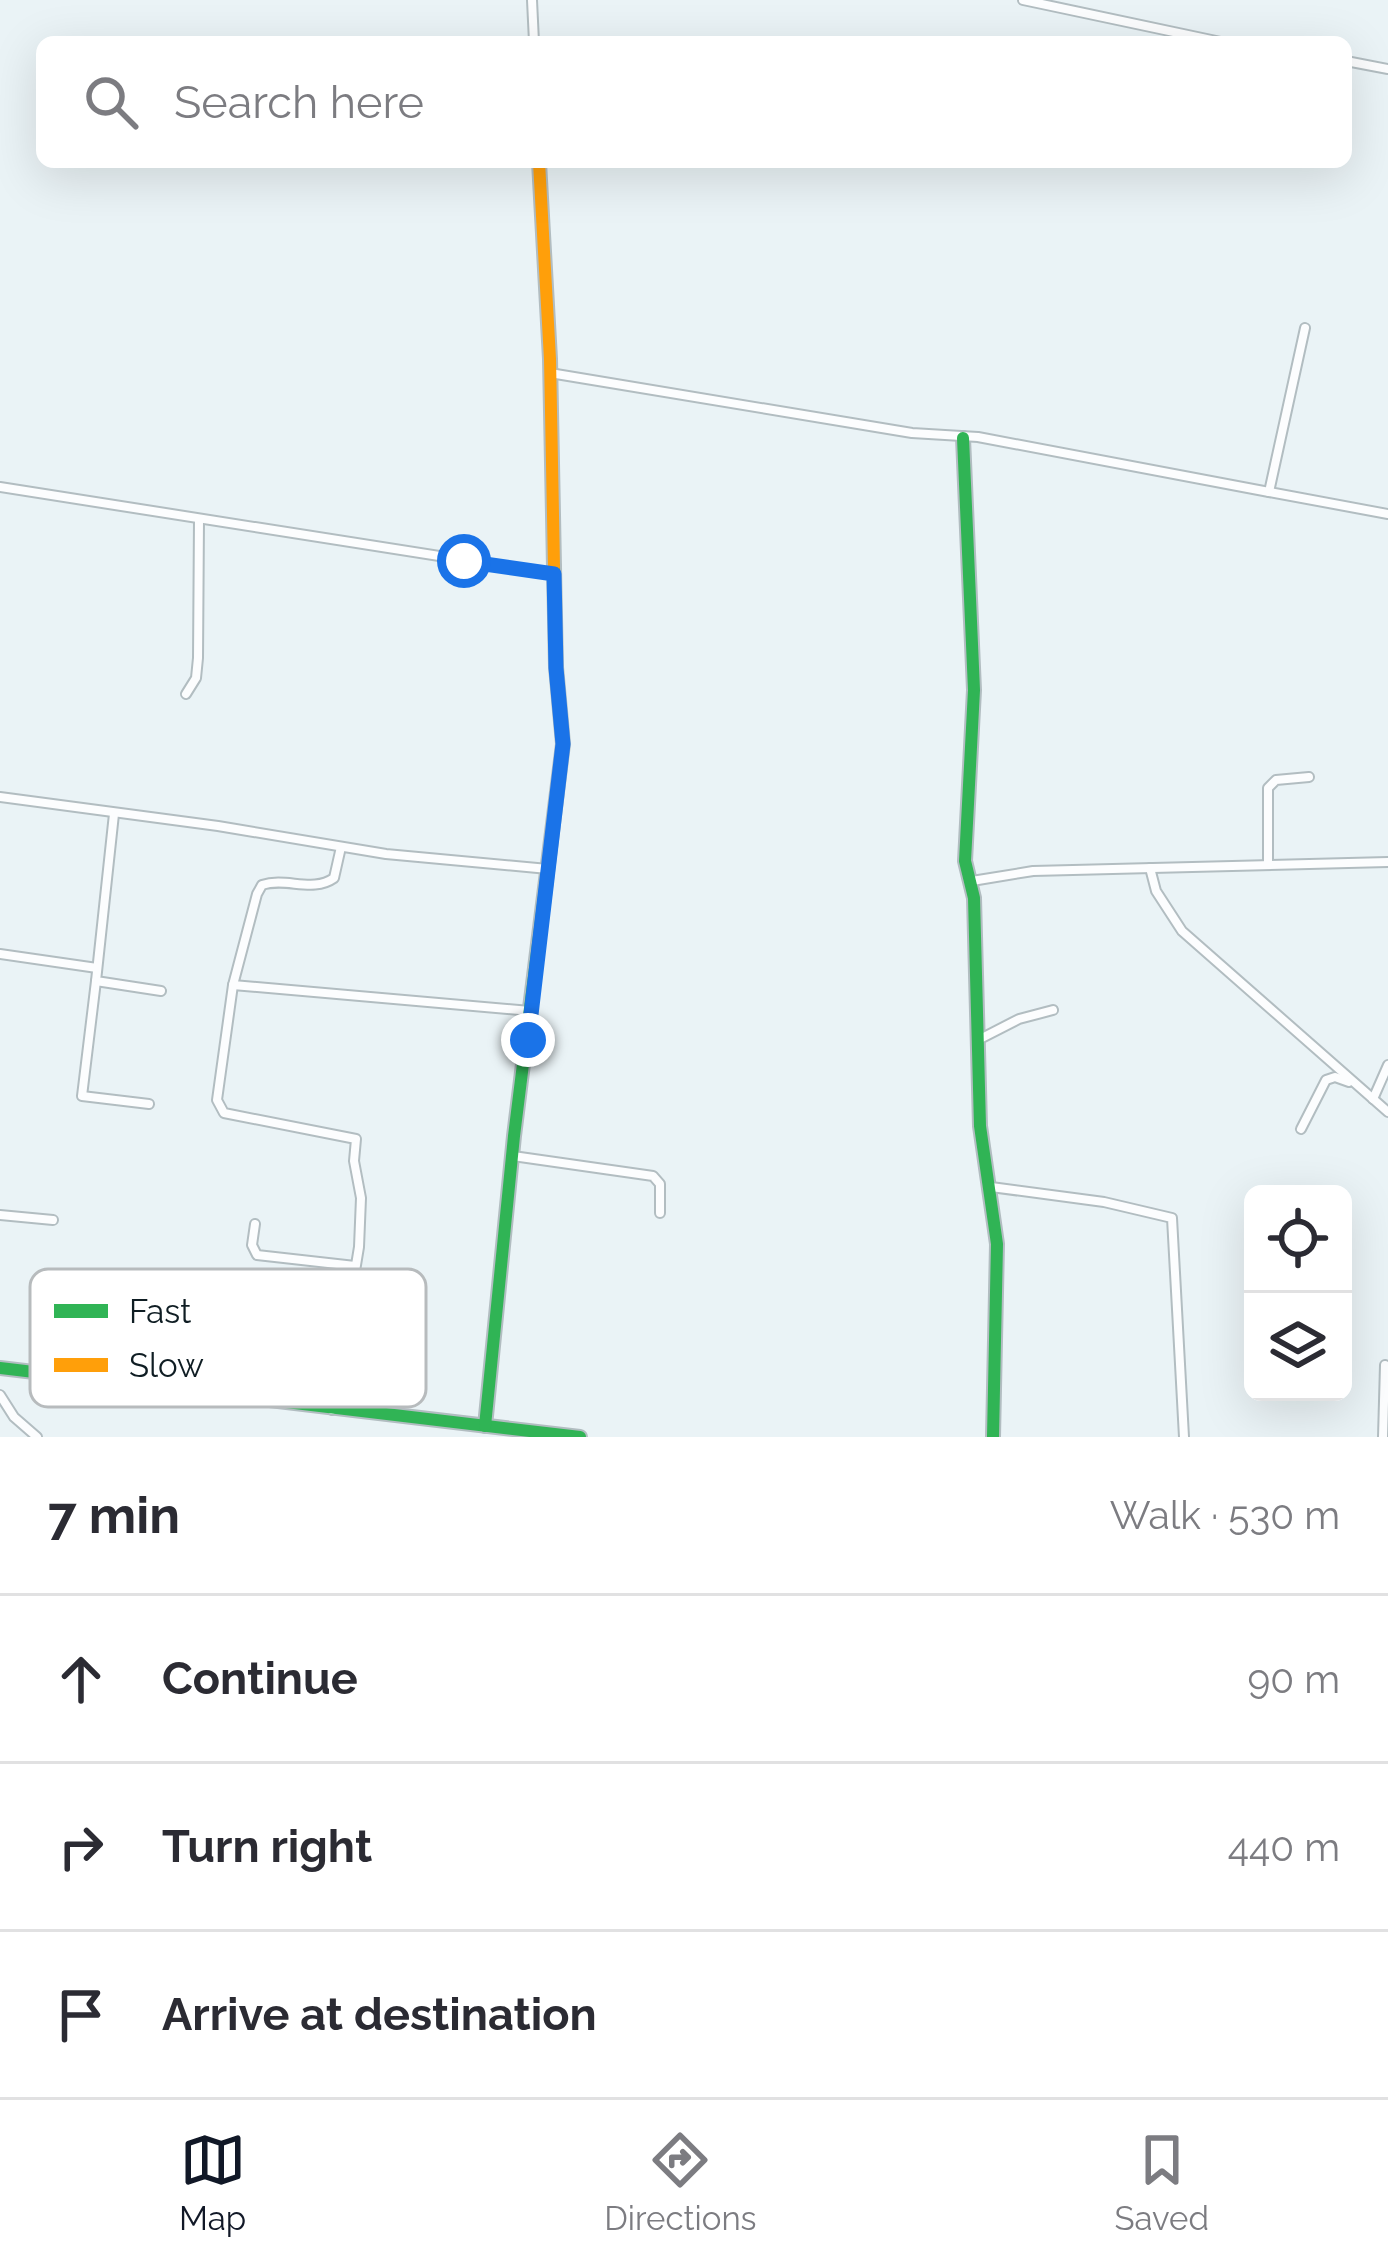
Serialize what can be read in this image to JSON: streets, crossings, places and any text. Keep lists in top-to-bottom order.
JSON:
{
  "legend": ["Fast", "Slow"],
  "page": {
    "search": "Search here",
    "heading": ["7 min", "Walk · 530 m"],
    "list": [
      ["Continue", "90 m"],
      ["Turn right", "440 m"],
      "Arrive at destination"
    ],
    "nav": ["Map", "Directions", "Saved"]
  }
}
